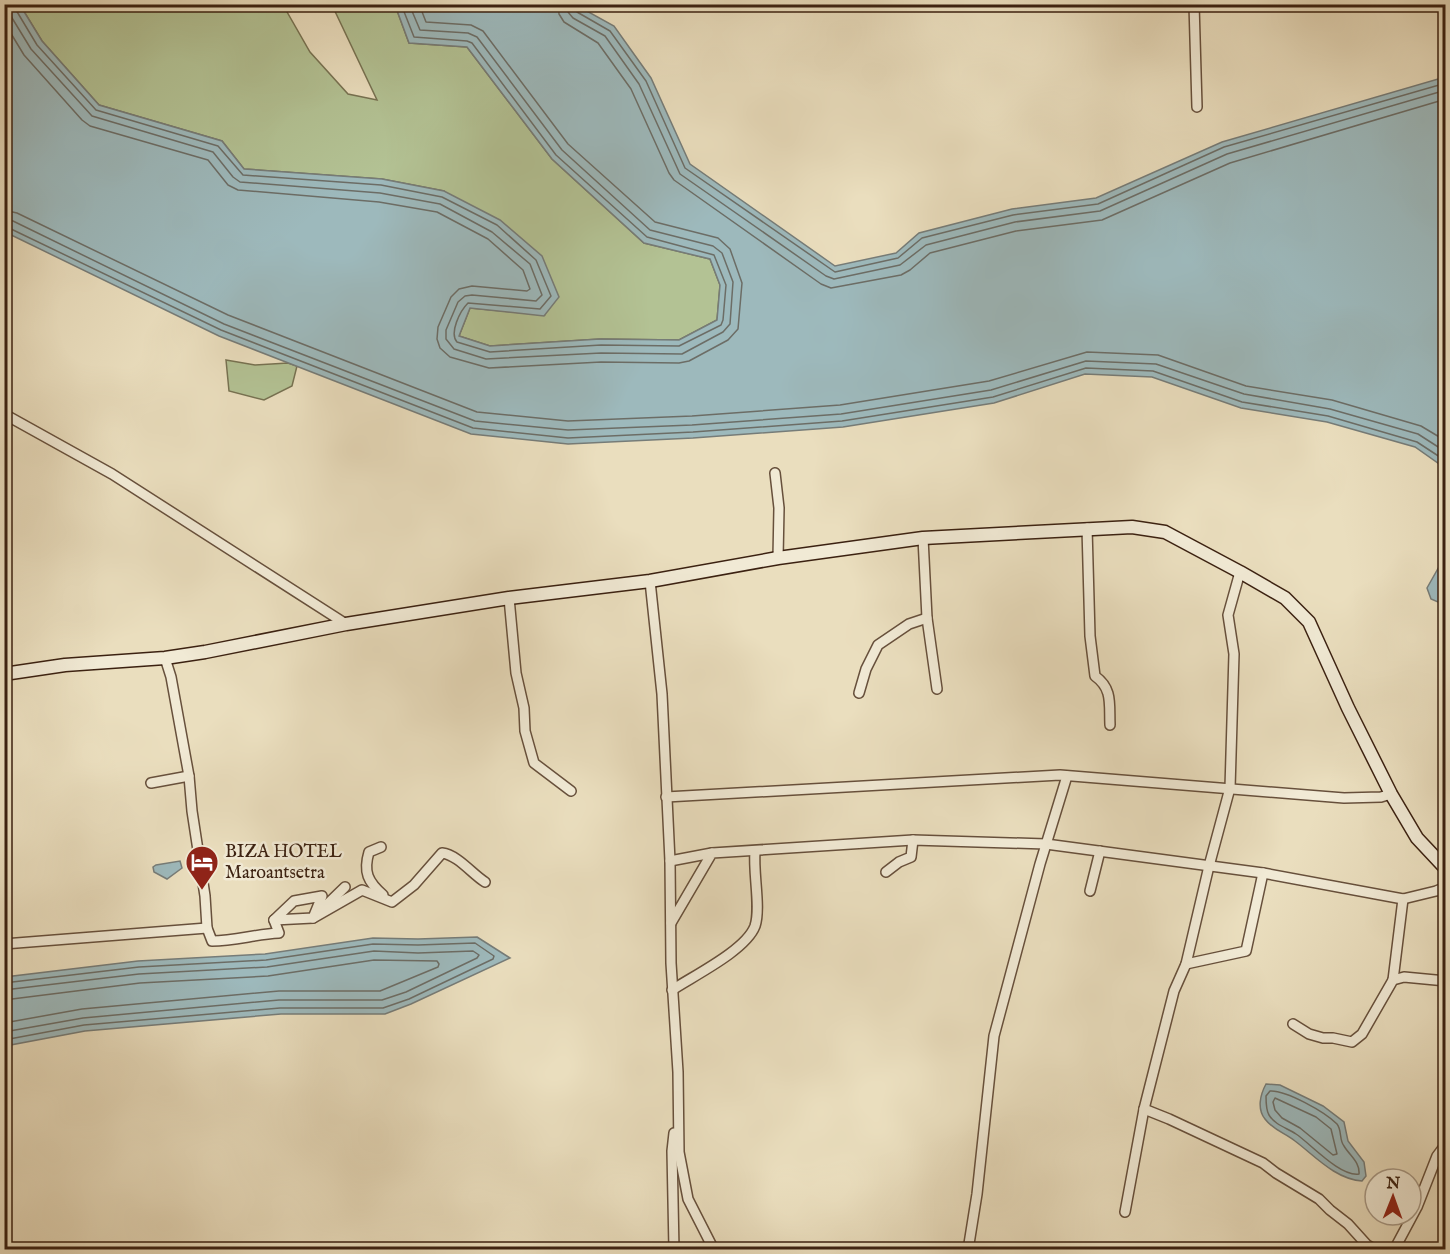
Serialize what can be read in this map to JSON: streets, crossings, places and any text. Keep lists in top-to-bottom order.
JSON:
{
  "places": {
    "hotel": ["BIZA HOTEL Maroantsetra"]
  },
  "north": "top"
}
